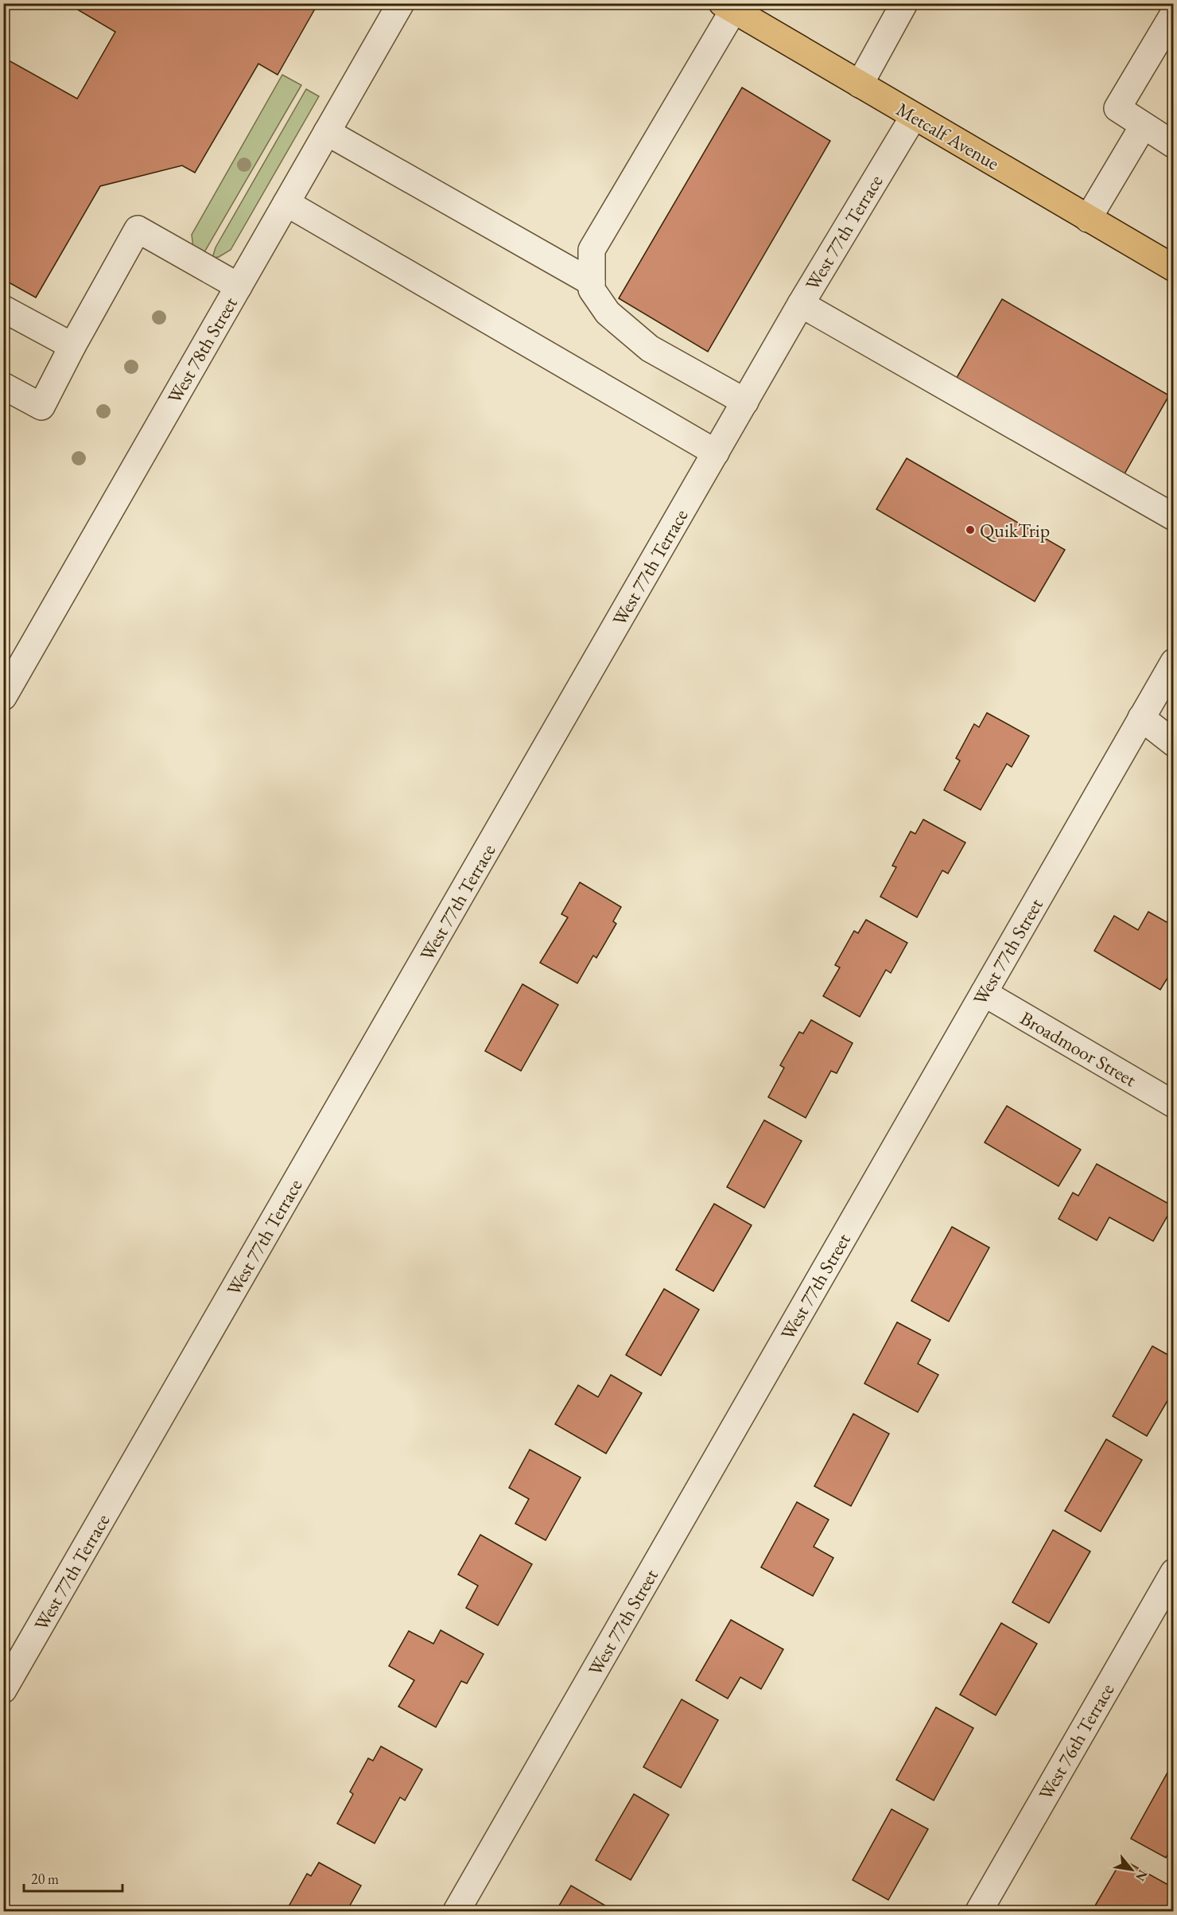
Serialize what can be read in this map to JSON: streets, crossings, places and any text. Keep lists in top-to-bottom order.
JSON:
{
  "streets": {
    "main road": ["Metcalf Avenue"],
    "street": [
      "West 77th Terrace",
      "West 78th Street",
      "West 77th Street",
      "Broadmoor Street",
      "West 76th Terrace"
    ]
  },
  "crossings": [
    ["Metcalf Avenue", "West 77th Terrace"],
    ["West 77th Street", "Broadmoor Street"]
  ],
  "places": ["QuikTrip"],
  "scale_bar": "20 m",
  "north": "bottom right"
}
